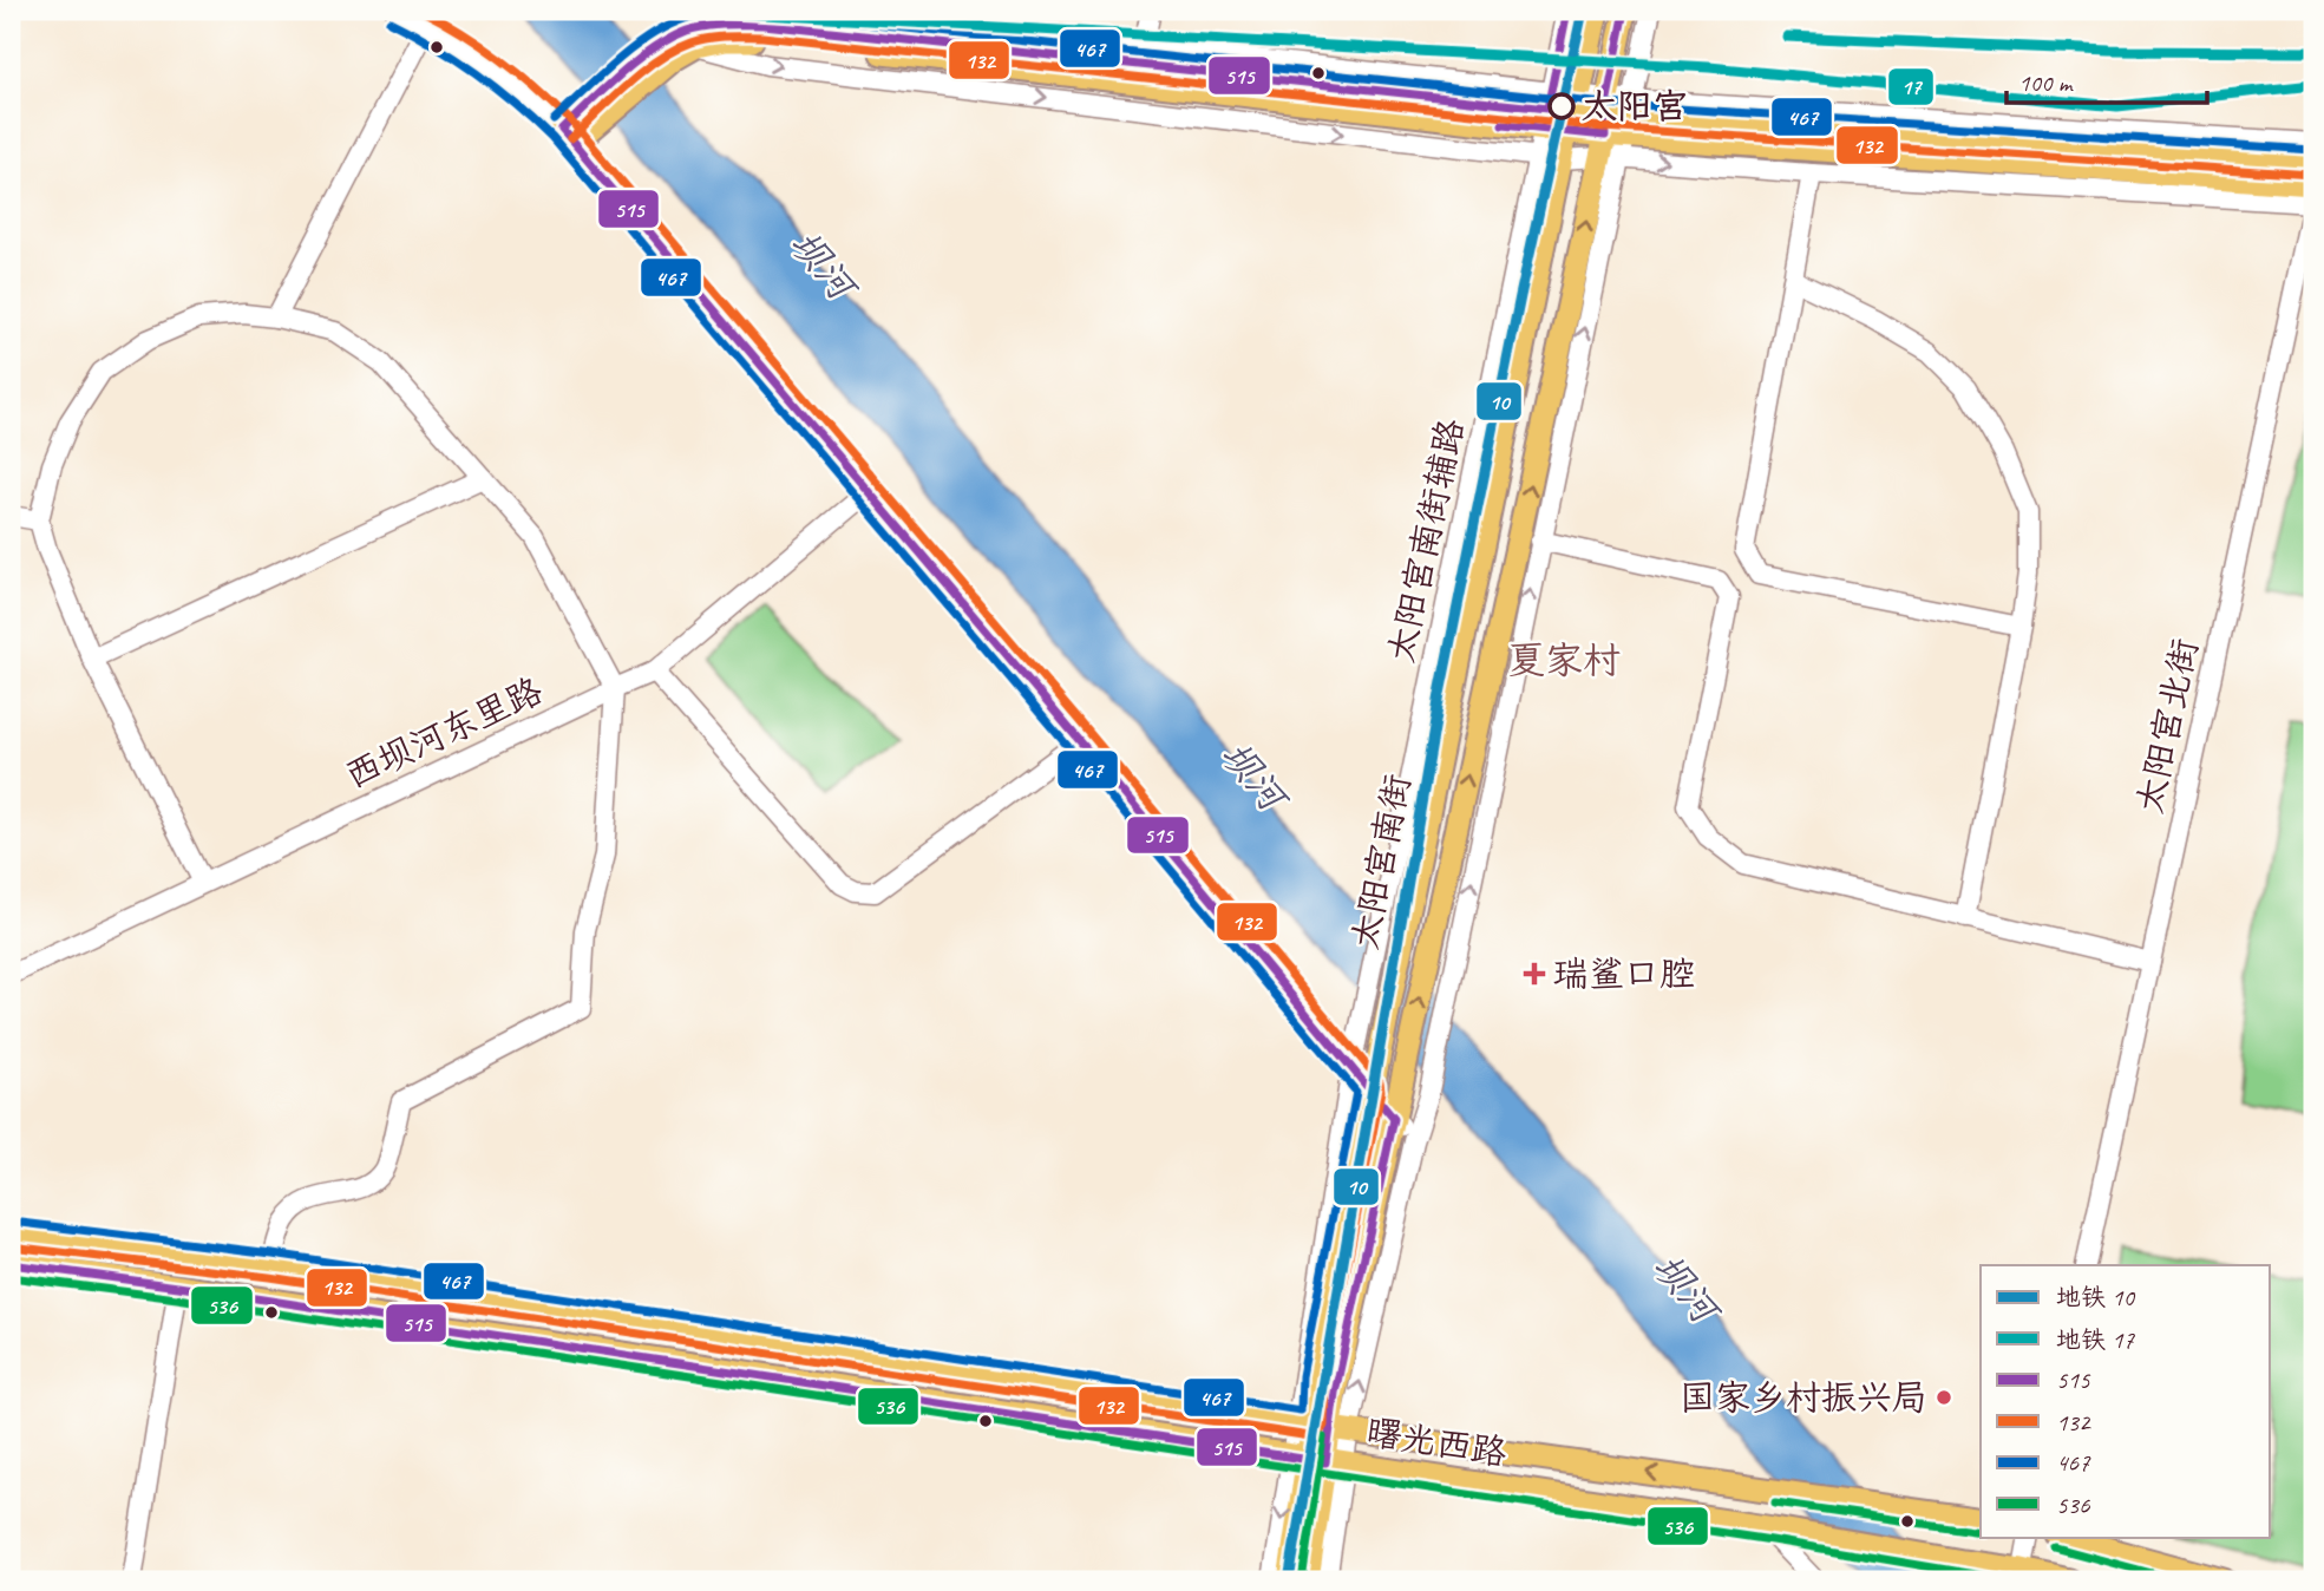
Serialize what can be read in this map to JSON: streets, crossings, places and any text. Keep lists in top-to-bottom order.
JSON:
{
  "streets": {
    "main road": ["太阳宫南街", "曙光西路"],
    "street": ["太阳宫南街辅路", "太阳宫北街", "西坝河东里路"]
  },
  "crossings": [
    ["太阳宫南街辅路", "太阳宫南街"],
    ["太阳宫南街", "曙光西路"]
  ],
  "districts": ["夏家村"],
  "water": ["坝河"],
  "places": {
    "other": ["太阳宫", "国家乡村振兴局"],
    "health": ["瑞鲨口腔"]
  },
  "lines": [
    "metro line 10",
    "metro line 17",
    "transit line 515",
    "transit line 132",
    "transit line 467",
    "transit line 536"
  ],
  "legend": [
    "地铁 10",
    "地铁 17",
    "515",
    "132",
    "467",
    "536"
  ],
  "scale_bar": "100 m"
}
